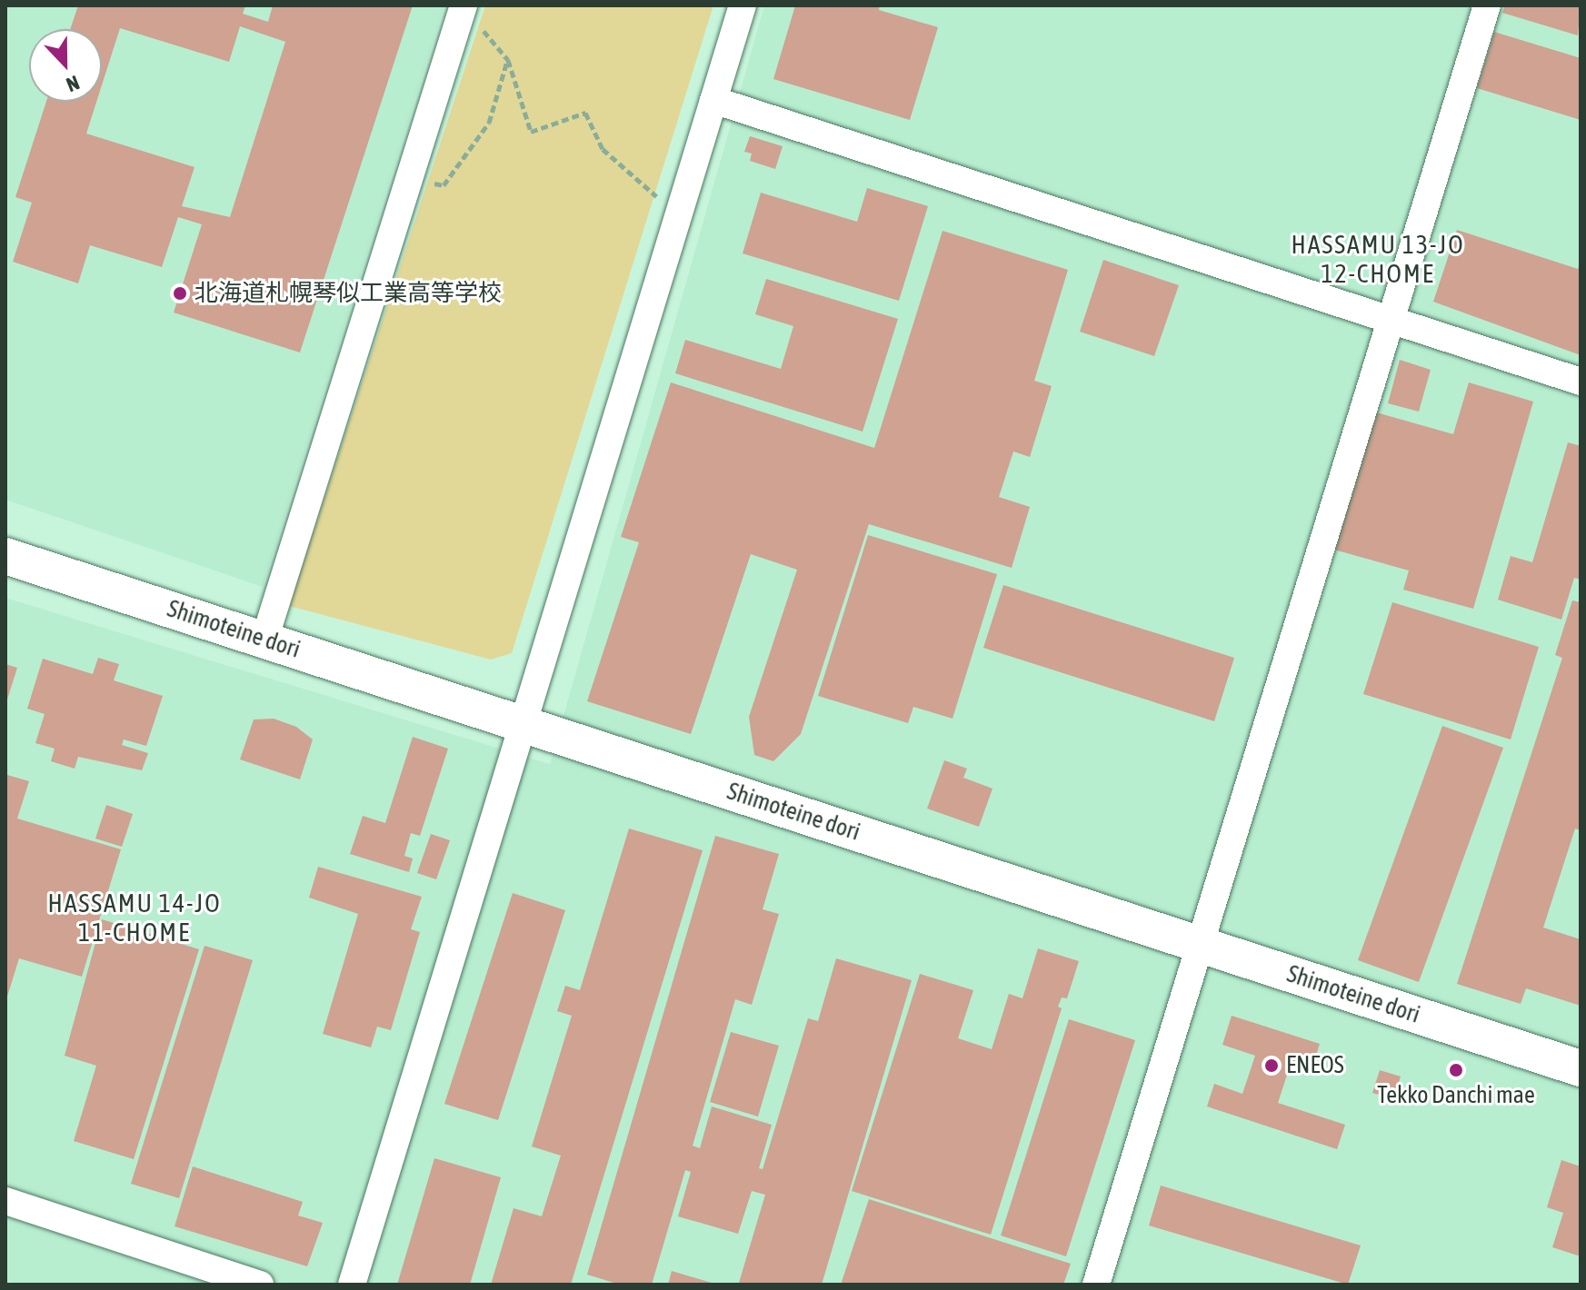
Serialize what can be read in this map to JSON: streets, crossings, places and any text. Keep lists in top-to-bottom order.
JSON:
{
  "streets": {
    "main road": ["Shimoteine dori"]
  },
  "districts": ["HASSAMU 13-JO 12-CHOME", "HASSAMU 14-JO 11-CHOME"],
  "places": ["北海道札幌琴似工業高等学校", "ENEOS", "Tekko Danchi mae"],
  "north": "bottom"
}
